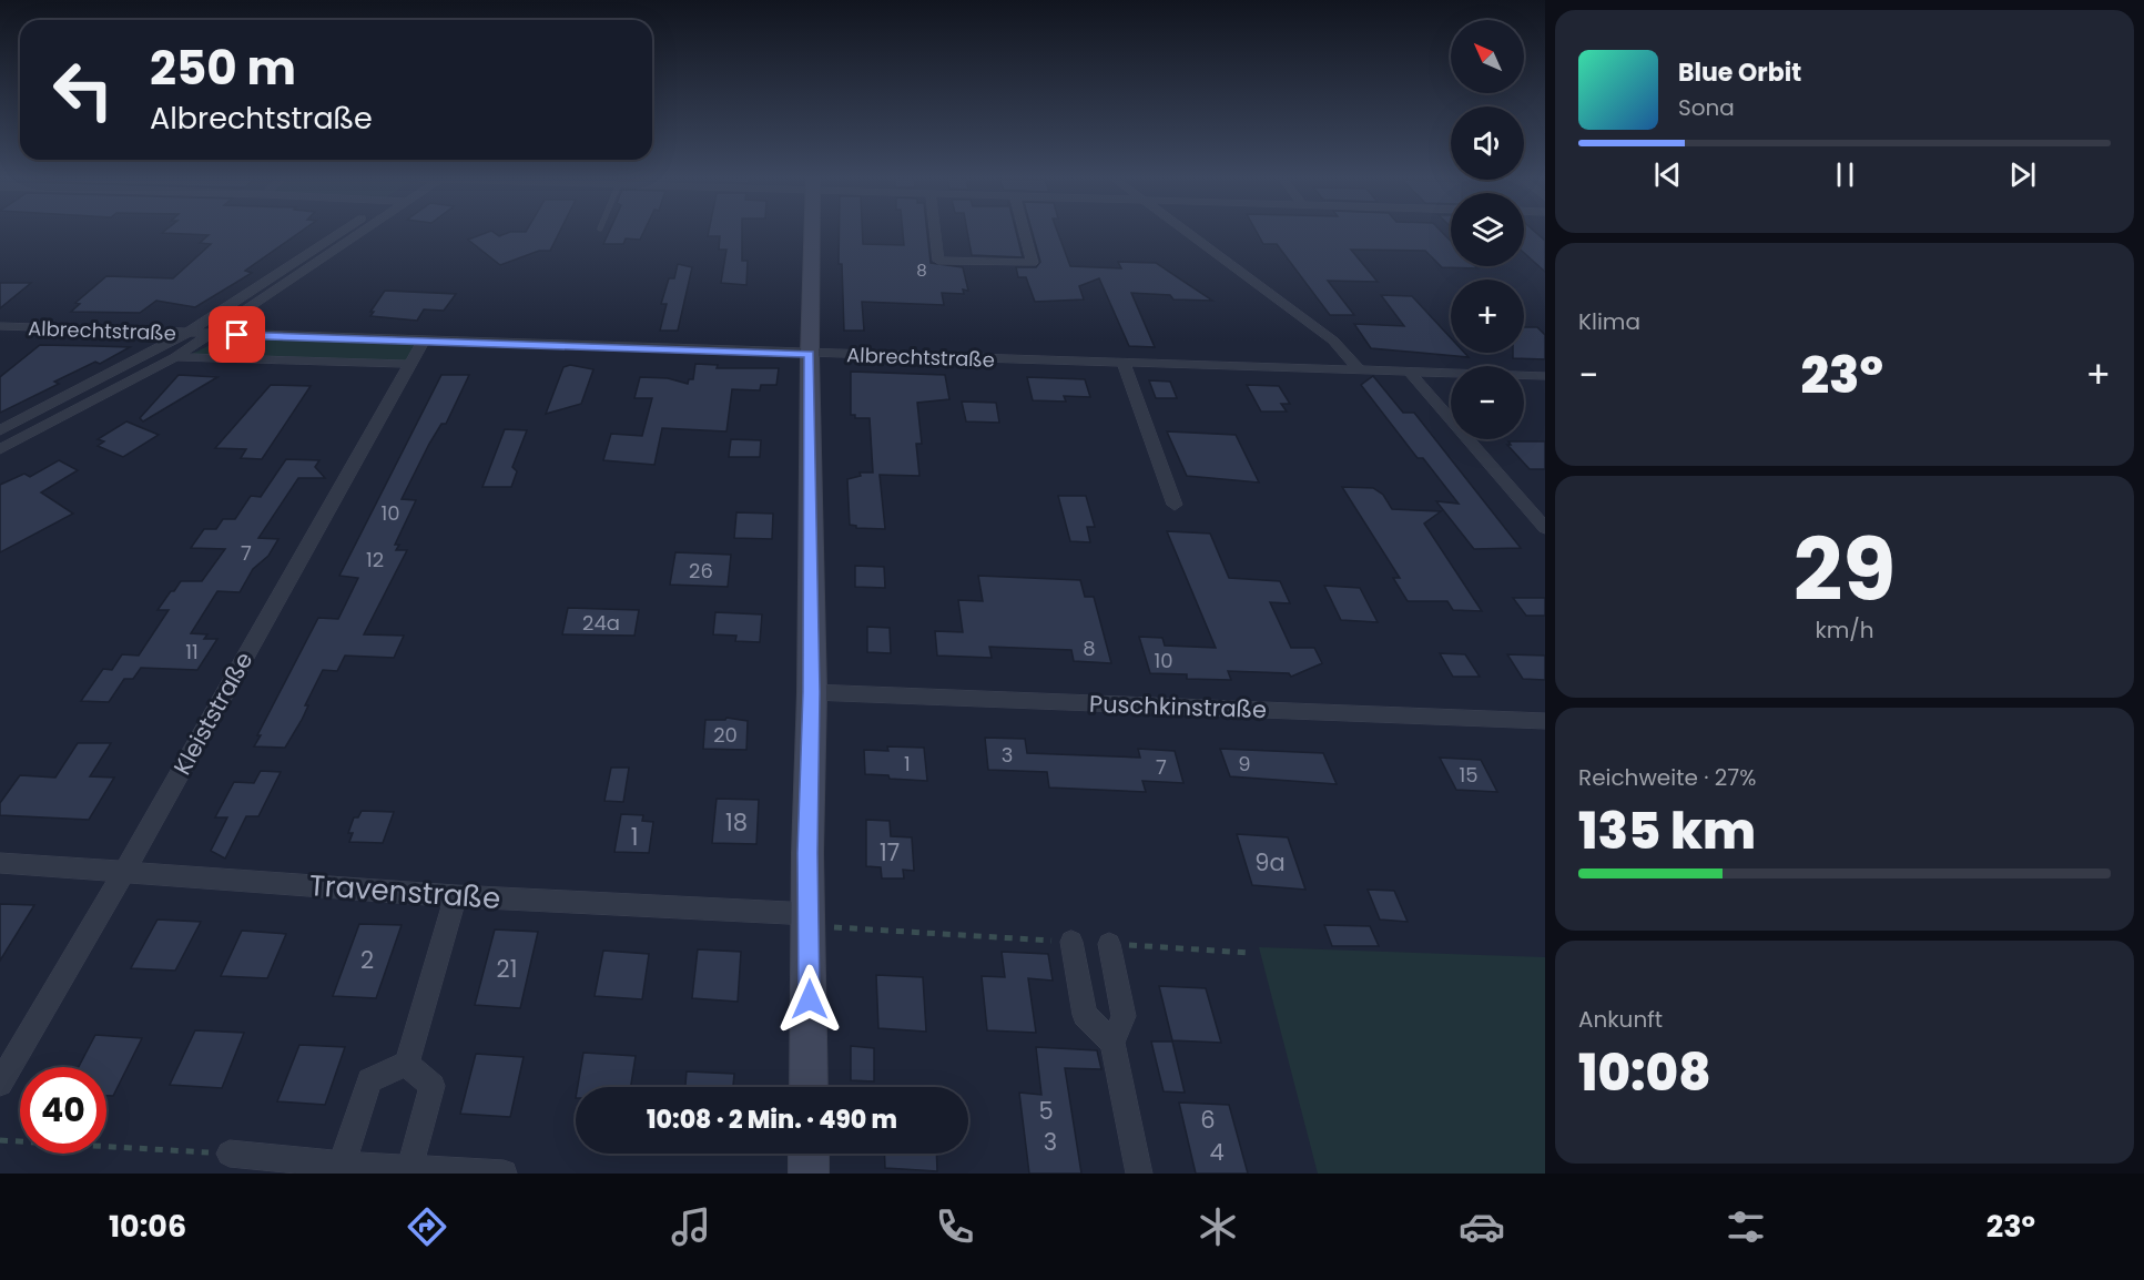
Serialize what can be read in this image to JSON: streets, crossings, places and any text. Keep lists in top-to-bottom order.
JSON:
{
  "streets": {
    "street": [
      "Albrechtstraße",
      "Puschkinstraße",
      "Kleiststraße",
      "Travenstraße"
    ]
  },
  "crossings": [
    ["Albrechtstraße", "Kleiststraße"],
    ["Kleiststraße", "Travenstraße"]
  ],
  "house_numbers": [
    "8",
    "10",
    "7",
    "12",
    "26",
    "24a",
    "8",
    "11",
    "10",
    "20",
    "3",
    "1",
    "9",
    "7",
    "15",
    "18",
    "1",
    "17",
    "9a",
    "2",
    "21",
    "5",
    "6",
    "3",
    "4"
  ],
  "north": "top left",
  "page": {
    "map_buttons": ["+", "−"],
    "turn": ["250 m", "Albrechtstraße"],
    "song": ["Blue Orbit", "Sona"],
    "tile": [
      "Klima",
      ["29", "km/h"],
      ["Reichweite · 27%", "135 km"],
      ["Ankunft", "10:08"]
    ],
    "heat": ["−", "23°", "+"],
    "limit": "40",
    "trip": "10:08 · 2 Min. · 490 m",
    "tabs": ["10:06", "23°"]
  }
}
